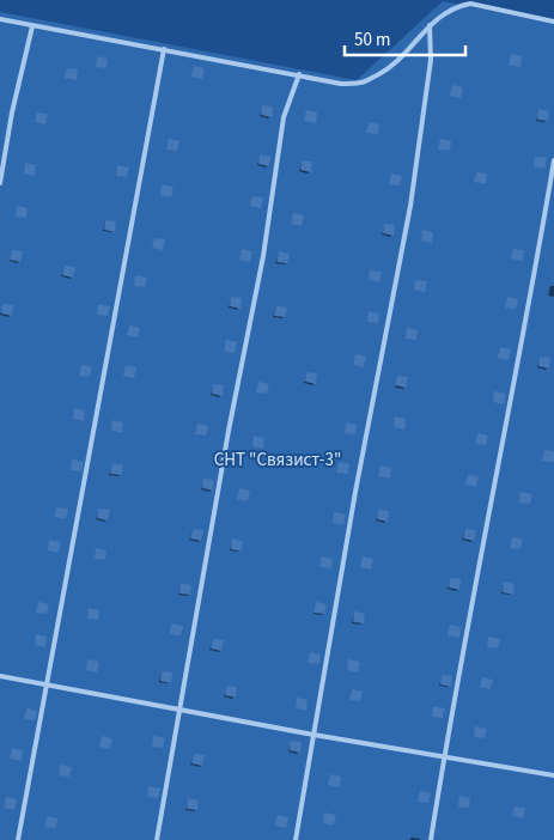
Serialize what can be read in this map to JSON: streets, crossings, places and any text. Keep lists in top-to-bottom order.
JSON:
{
  "parks": ["СНТ \"Связист-3\""],
  "scale_bar": "50 m"
}
